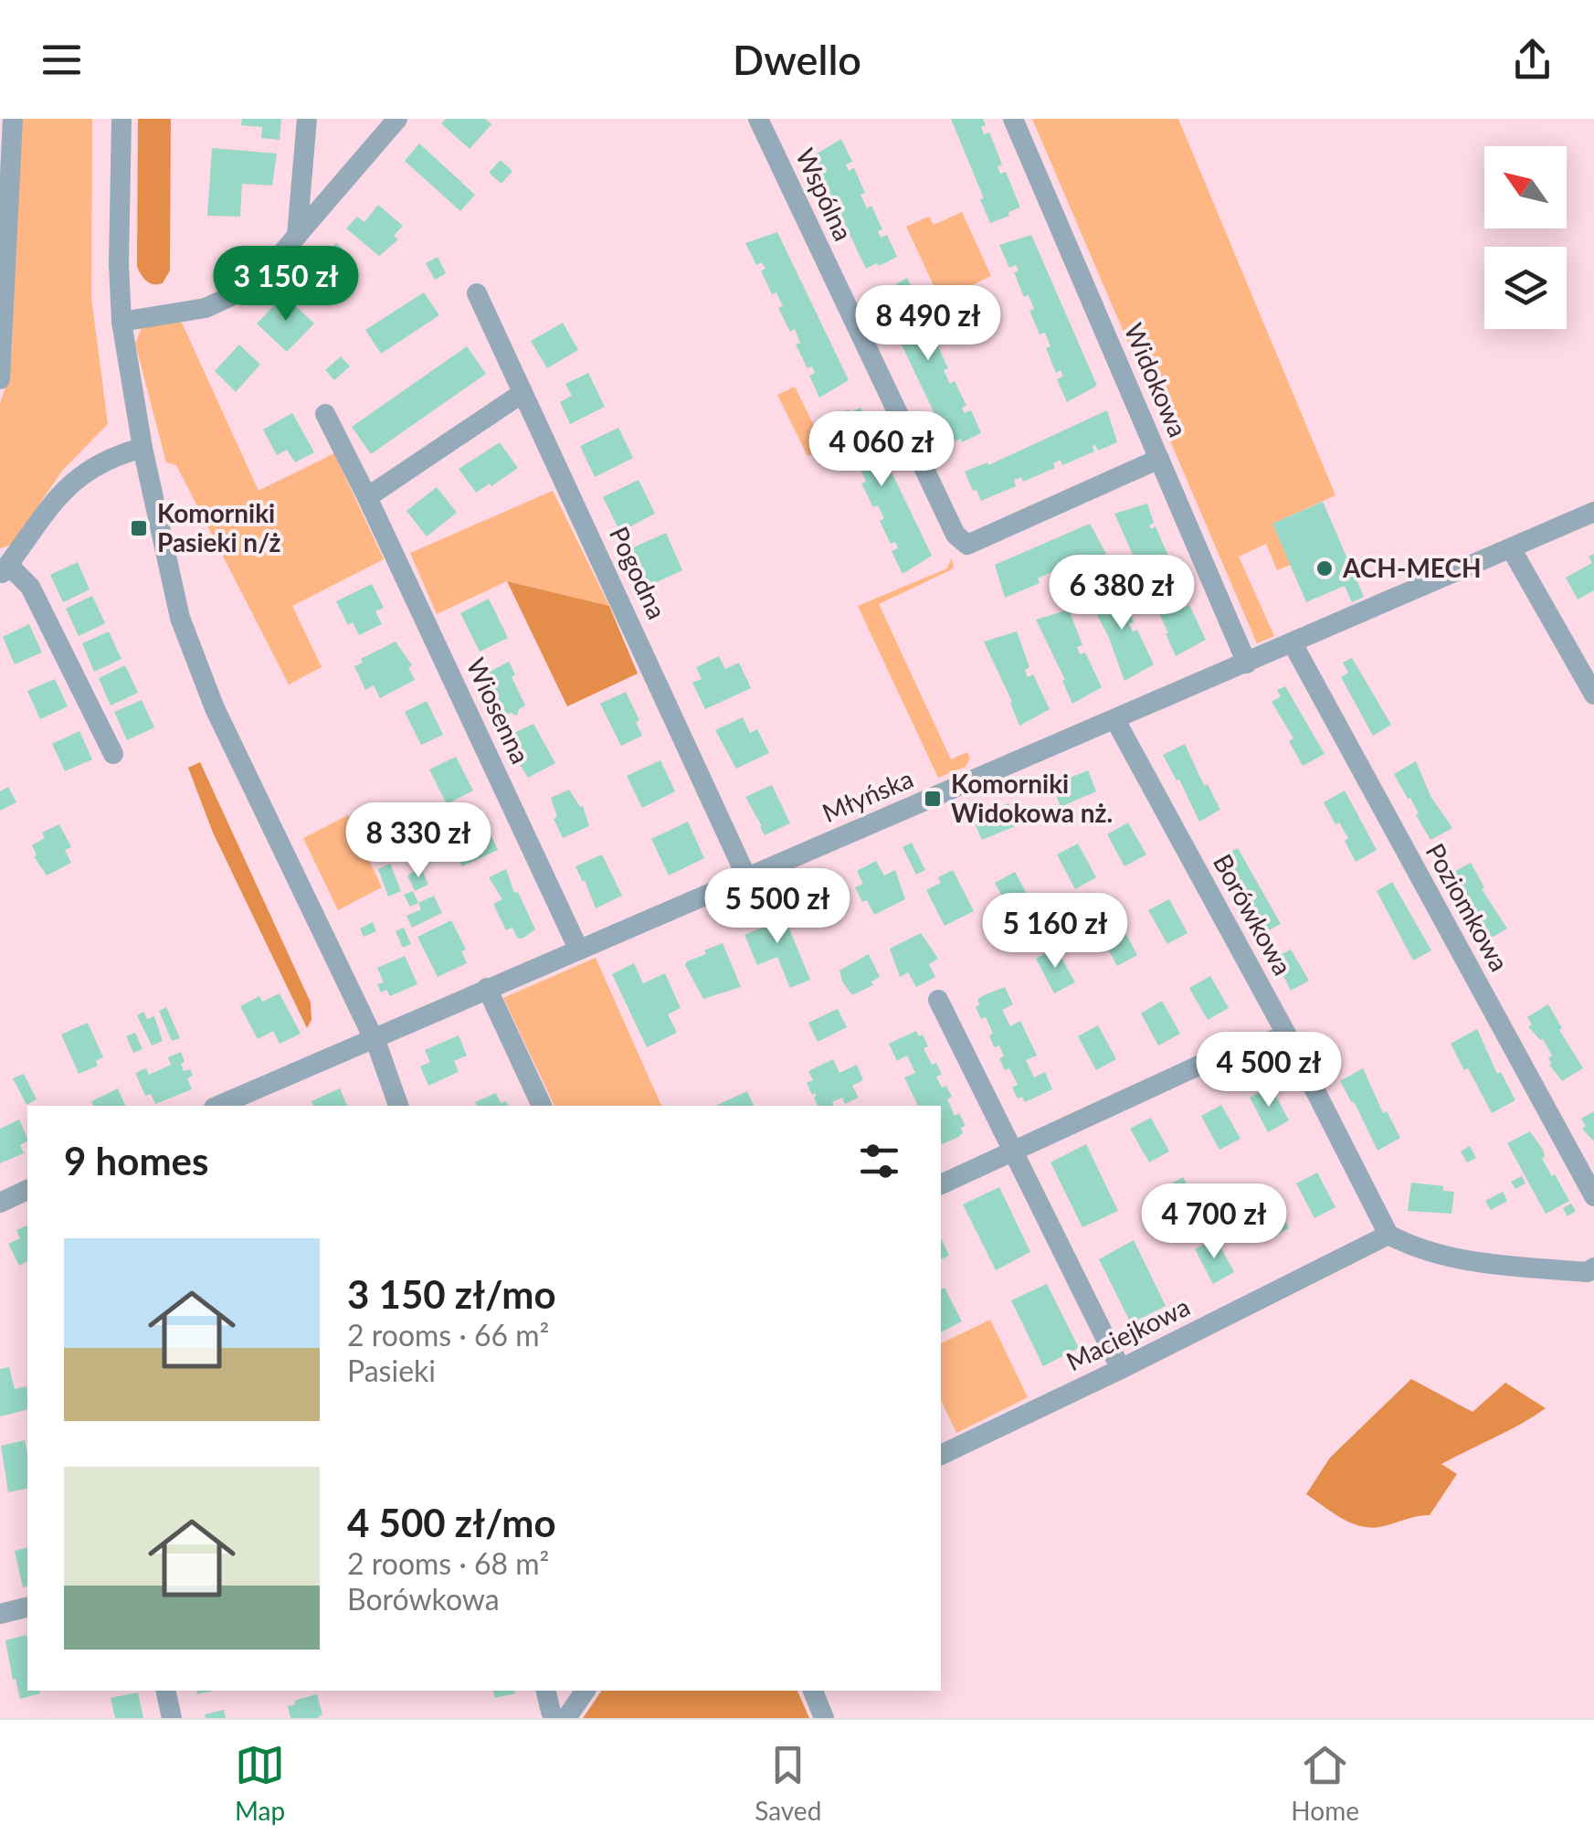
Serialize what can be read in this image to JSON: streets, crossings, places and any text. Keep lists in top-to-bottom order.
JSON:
{
  "streets": {
    "street": [
      "Wspólna",
      "Widokowa",
      "Pogodna",
      "Wiosenna",
      "Młyńska",
      "Poziomkowa",
      "Borówkowa",
      "Maciejkowa"
    ]
  },
  "crossings": [
    ["Wspólna", "Widokowa"],
    ["Widokowa", "Młyńska"],
    ["Pogodna", "Młyńska"],
    ["Wiosenna", "Młyńska"],
    ["Młyńska", "Poziomkowa"],
    ["Młyńska", "Borówkowa"],
    ["Borówkowa", "Maciejkowa"]
  ],
  "places": {
    "transit": ["Komorniki Pasieki n/ż", "Komorniki Widokowa nż."],
    "other": ["ACH-MECH"]
  },
  "north": "top left",
  "page": {
    "header": "Dwello",
    "price": [
      "3 150 zł",
      "8 490 zł",
      "4 060 zł",
      "6 380 zł",
      "8 330 zł",
      "5 500 zł",
      "5 160 zł",
      "4 500 zł",
      "4 700 zł"
    ],
    "heading": "9 homes",
    "list": [
      {
        "name": "3 150 zł/mo",
        "note": "2 rooms · 66 m² · Pasieki"
      },
      {
        "name": "4 500 zł/mo",
        "note": "2 rooms · 68 m² · Borówkowa"
      }
    ],
    "tabs": ["Map", "Saved", "Home"]
  }
}
